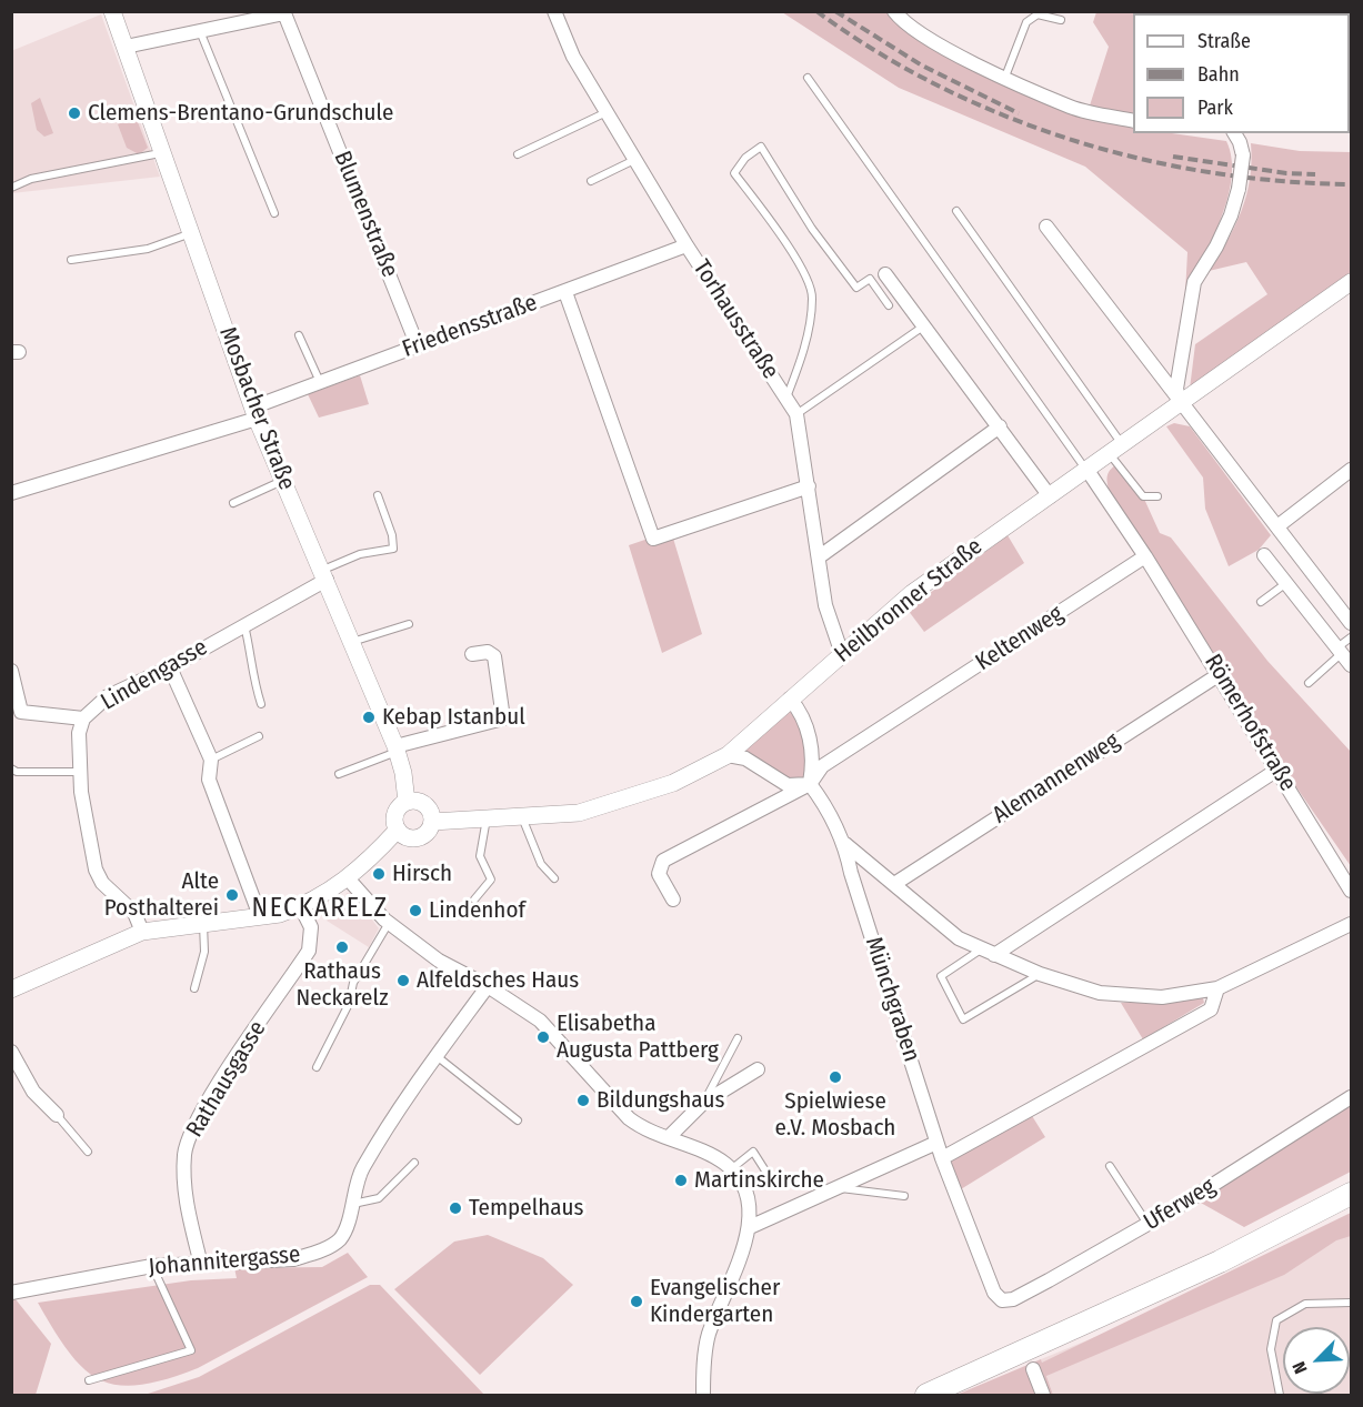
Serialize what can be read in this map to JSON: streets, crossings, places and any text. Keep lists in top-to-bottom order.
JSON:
{
  "streets": {
    "street": [
      "Blumenstraße",
      "Torhausstraße",
      "Friedensstraße",
      "Mosbacher Straße",
      "Heilbronner Straße",
      "Keltenweg",
      "Lindengasse",
      "Römerhofstraße",
      "Alemannenweg",
      "Münchgraben",
      "Rathausgasse",
      "Uferweg",
      "Johannitergasse"
    ]
  },
  "crossings": [
    ["Blumenstraße", "Friedensstraße"],
    ["Blumenstraße", "Mosbacher Straße"],
    ["Torhausstraße", "Friedensstraße"],
    ["Torhausstraße", "Heilbronner Straße"],
    ["Friedensstraße", "Mosbacher Straße"],
    ["Mosbacher Straße", "Heilbronner Straße"],
    ["Mosbacher Straße", "Lindengasse"],
    ["Keltenweg", "Römerhofstraße"],
    ["Keltenweg", "Münchgraben"],
    ["Römerhofstraße", "Alemannenweg"],
    ["Münchgraben", "Uferweg"],
    ["Rathausgasse", "Johannitergasse"]
  ],
  "districts": ["NECKARELZ"],
  "places": [
    "Clemens-Brentano-Grundschule",
    "Kebap Istanbul",
    "Hirsch",
    "Alte Posthalterei",
    "Lindenhof",
    "Rathaus Neckarelz",
    "Alfeldsches Haus",
    "Elisabetha Augusta Pattberg",
    "Spielwiese e.V. Mosbach",
    "Bildungshaus",
    "Martinskirche",
    "Tempelhaus",
    "Evangelischer Kindergarten"
  ],
  "legend": ["Straße", "Bahn", "Park"],
  "north": "bottom left"
}
